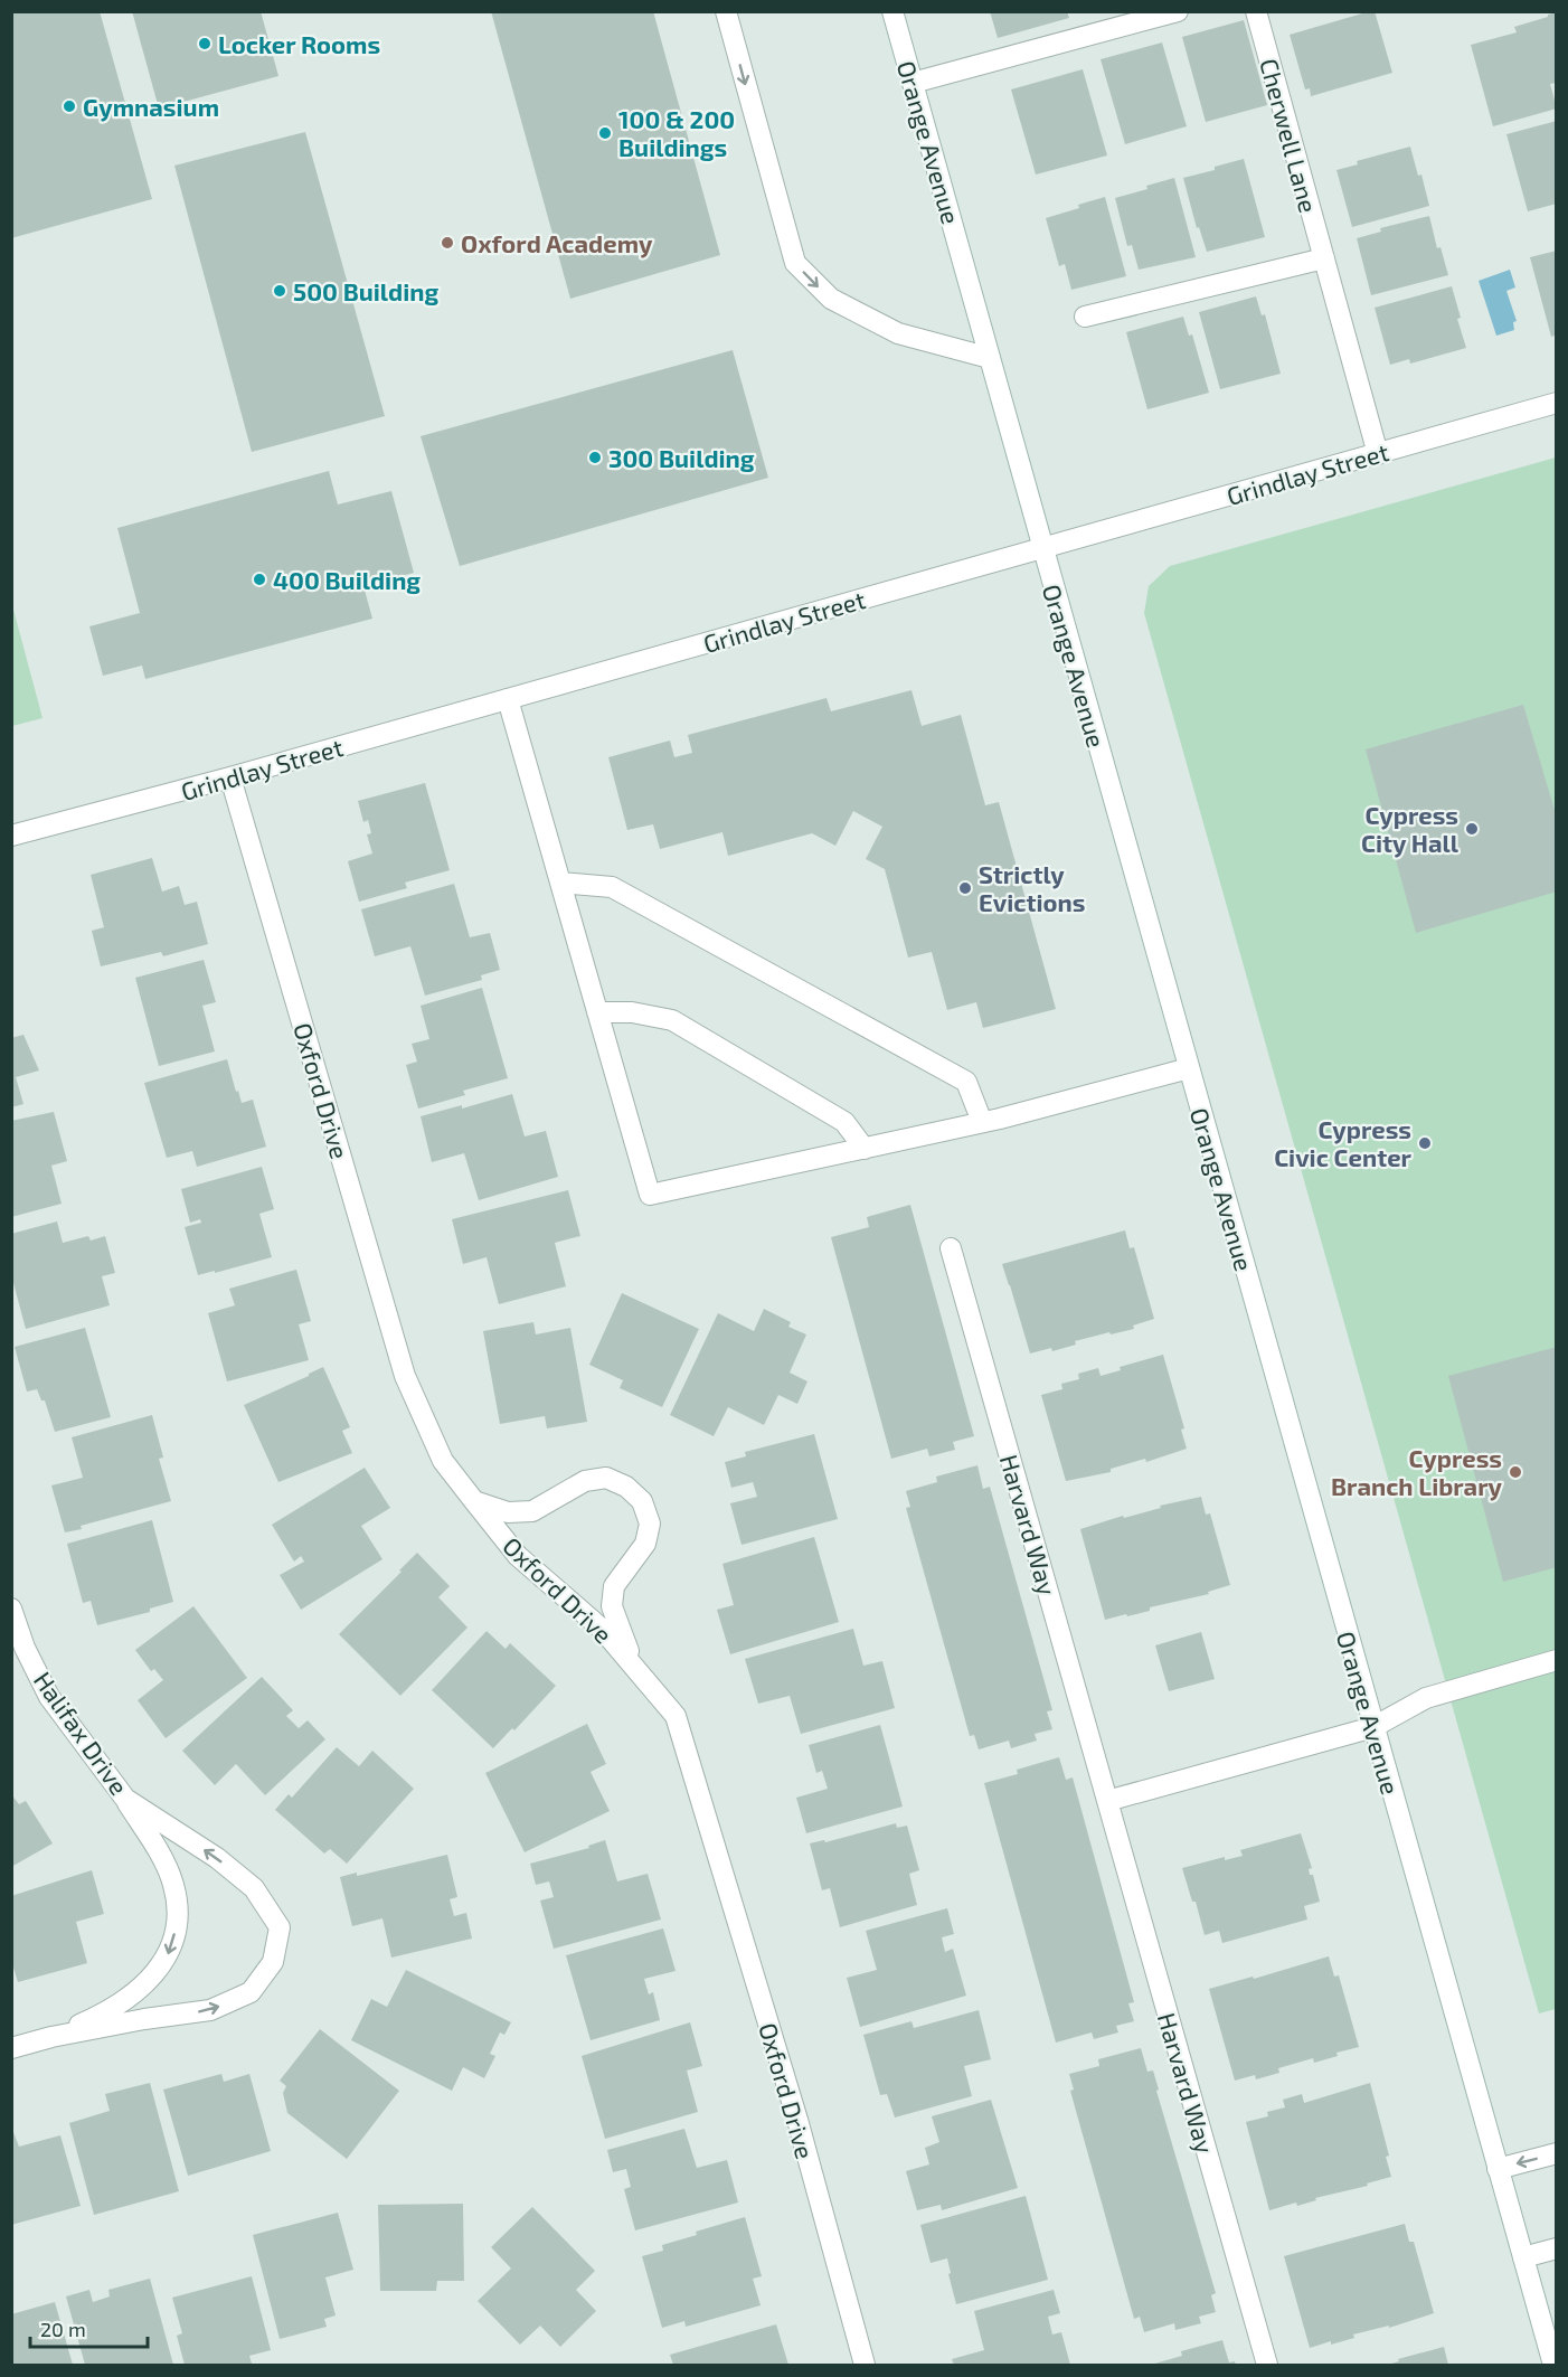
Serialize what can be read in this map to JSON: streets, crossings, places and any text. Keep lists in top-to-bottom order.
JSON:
{
  "streets": {
    "street": [
      "Cherwell Lane",
      "Orange Avenue",
      "Grindlay Street",
      "Oxford Drive",
      "Harvard Way",
      "Halifax Drive"
    ]
  },
  "crossings": [
    ["Cherwell Lane", "Grindlay Street"],
    ["Orange Avenue", "Grindlay Street"],
    ["Grindlay Street", "Oxford Drive"]
  ],
  "places": [
    "Locker Rooms",
    "Gymnasium",
    "100 & 200 Buildings",
    "Oxford Academy",
    "500 Building",
    "300 Building",
    "400 Building",
    "Cypress City Hall",
    "Strictly Evictions",
    "Cypress Civic Center",
    "Cypress Branch Library"
  ],
  "scale_bar": "20 m"
}
